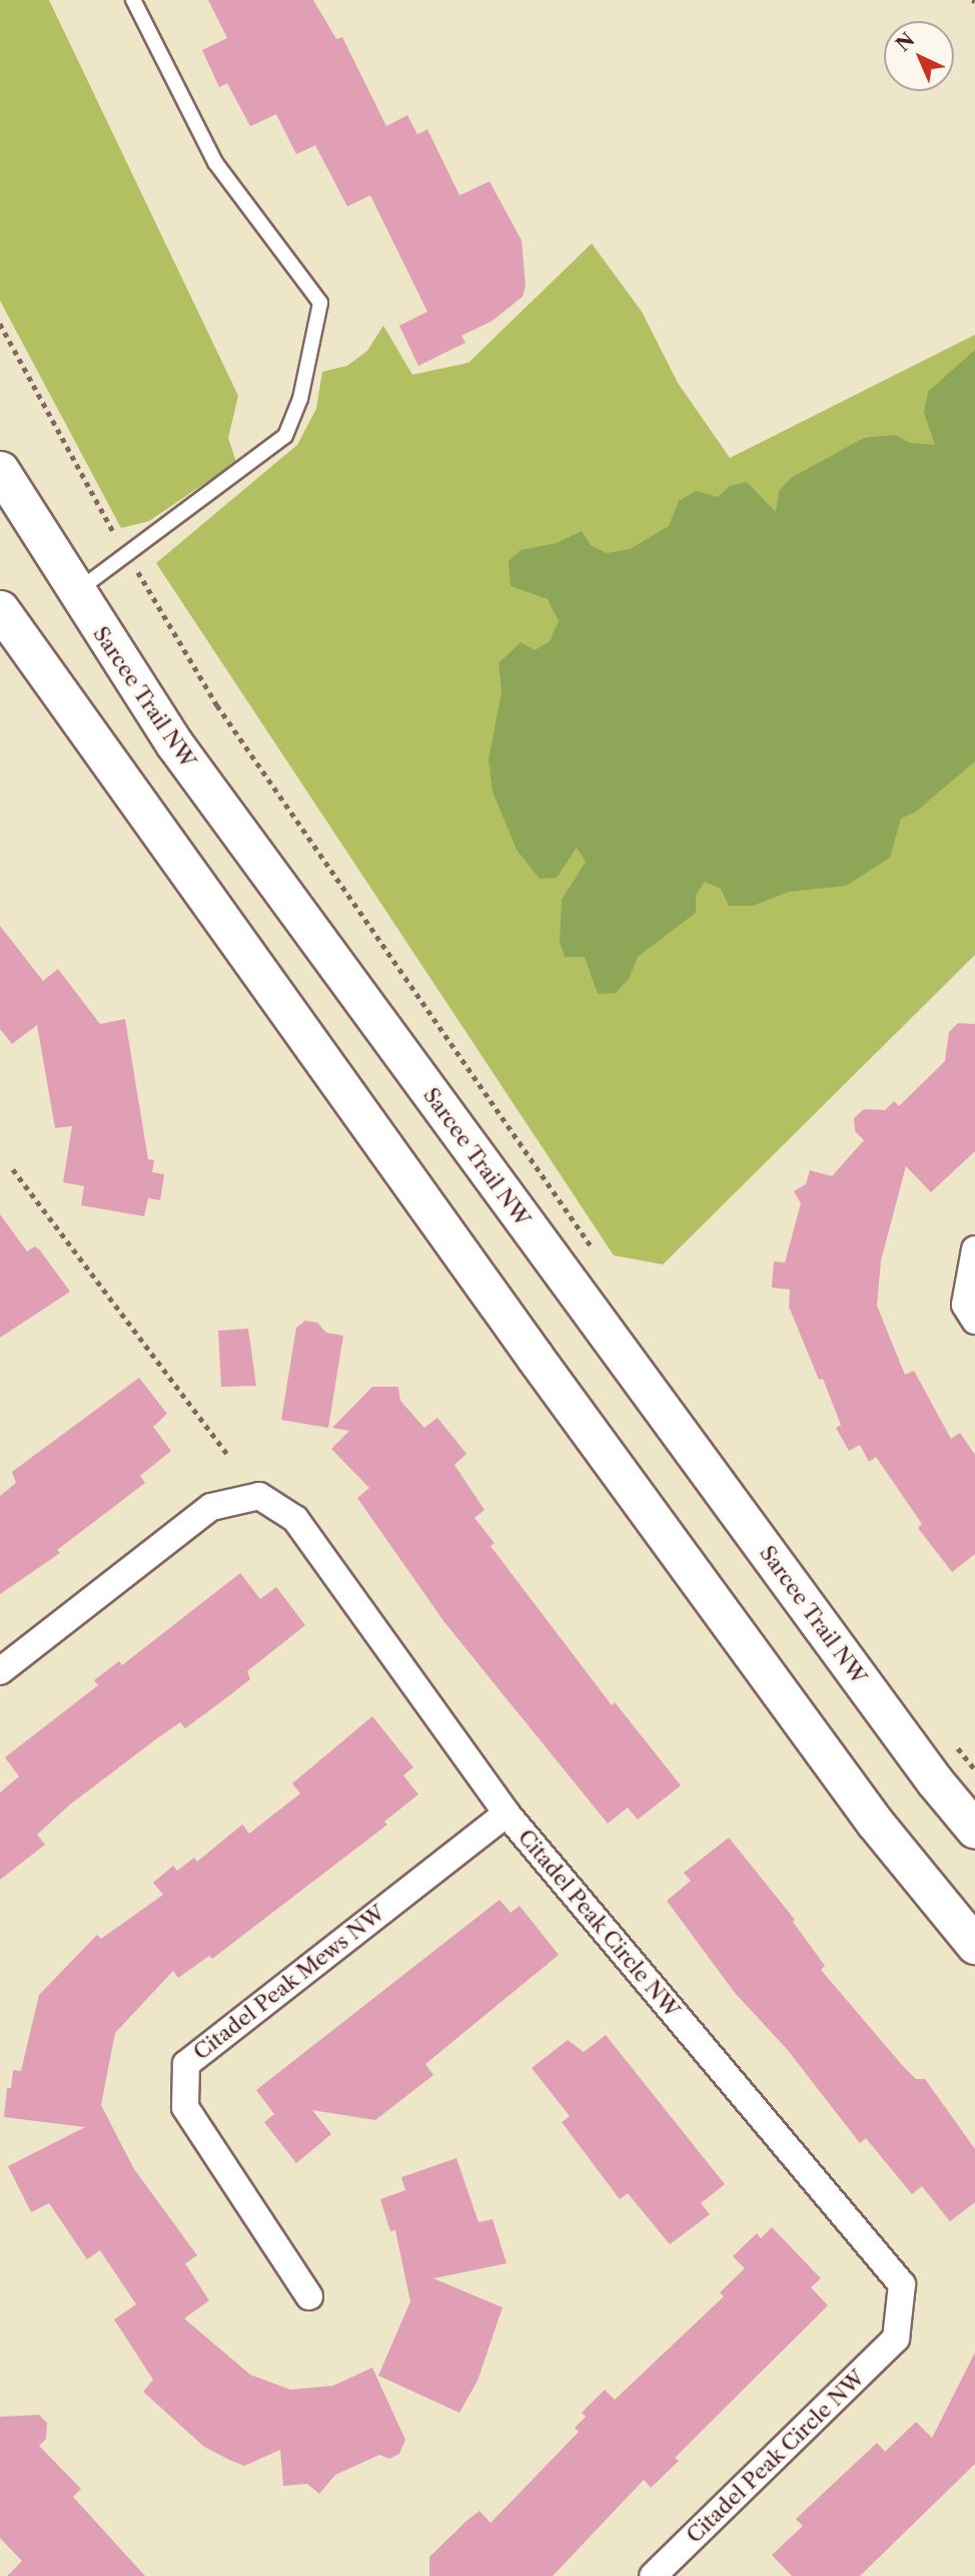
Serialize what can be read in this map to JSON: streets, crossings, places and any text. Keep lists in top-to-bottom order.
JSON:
{
  "streets": {
    "main road": ["Sarcee Trail NW"],
    "street": ["Citadel Peak Circle NW", "Citadel Peak Mews NW"]
  },
  "crossings": [
    ["Citadel Peak Circle NW", "Citadel Peak Mews NW"]
  ],
  "north": "top left"
}
